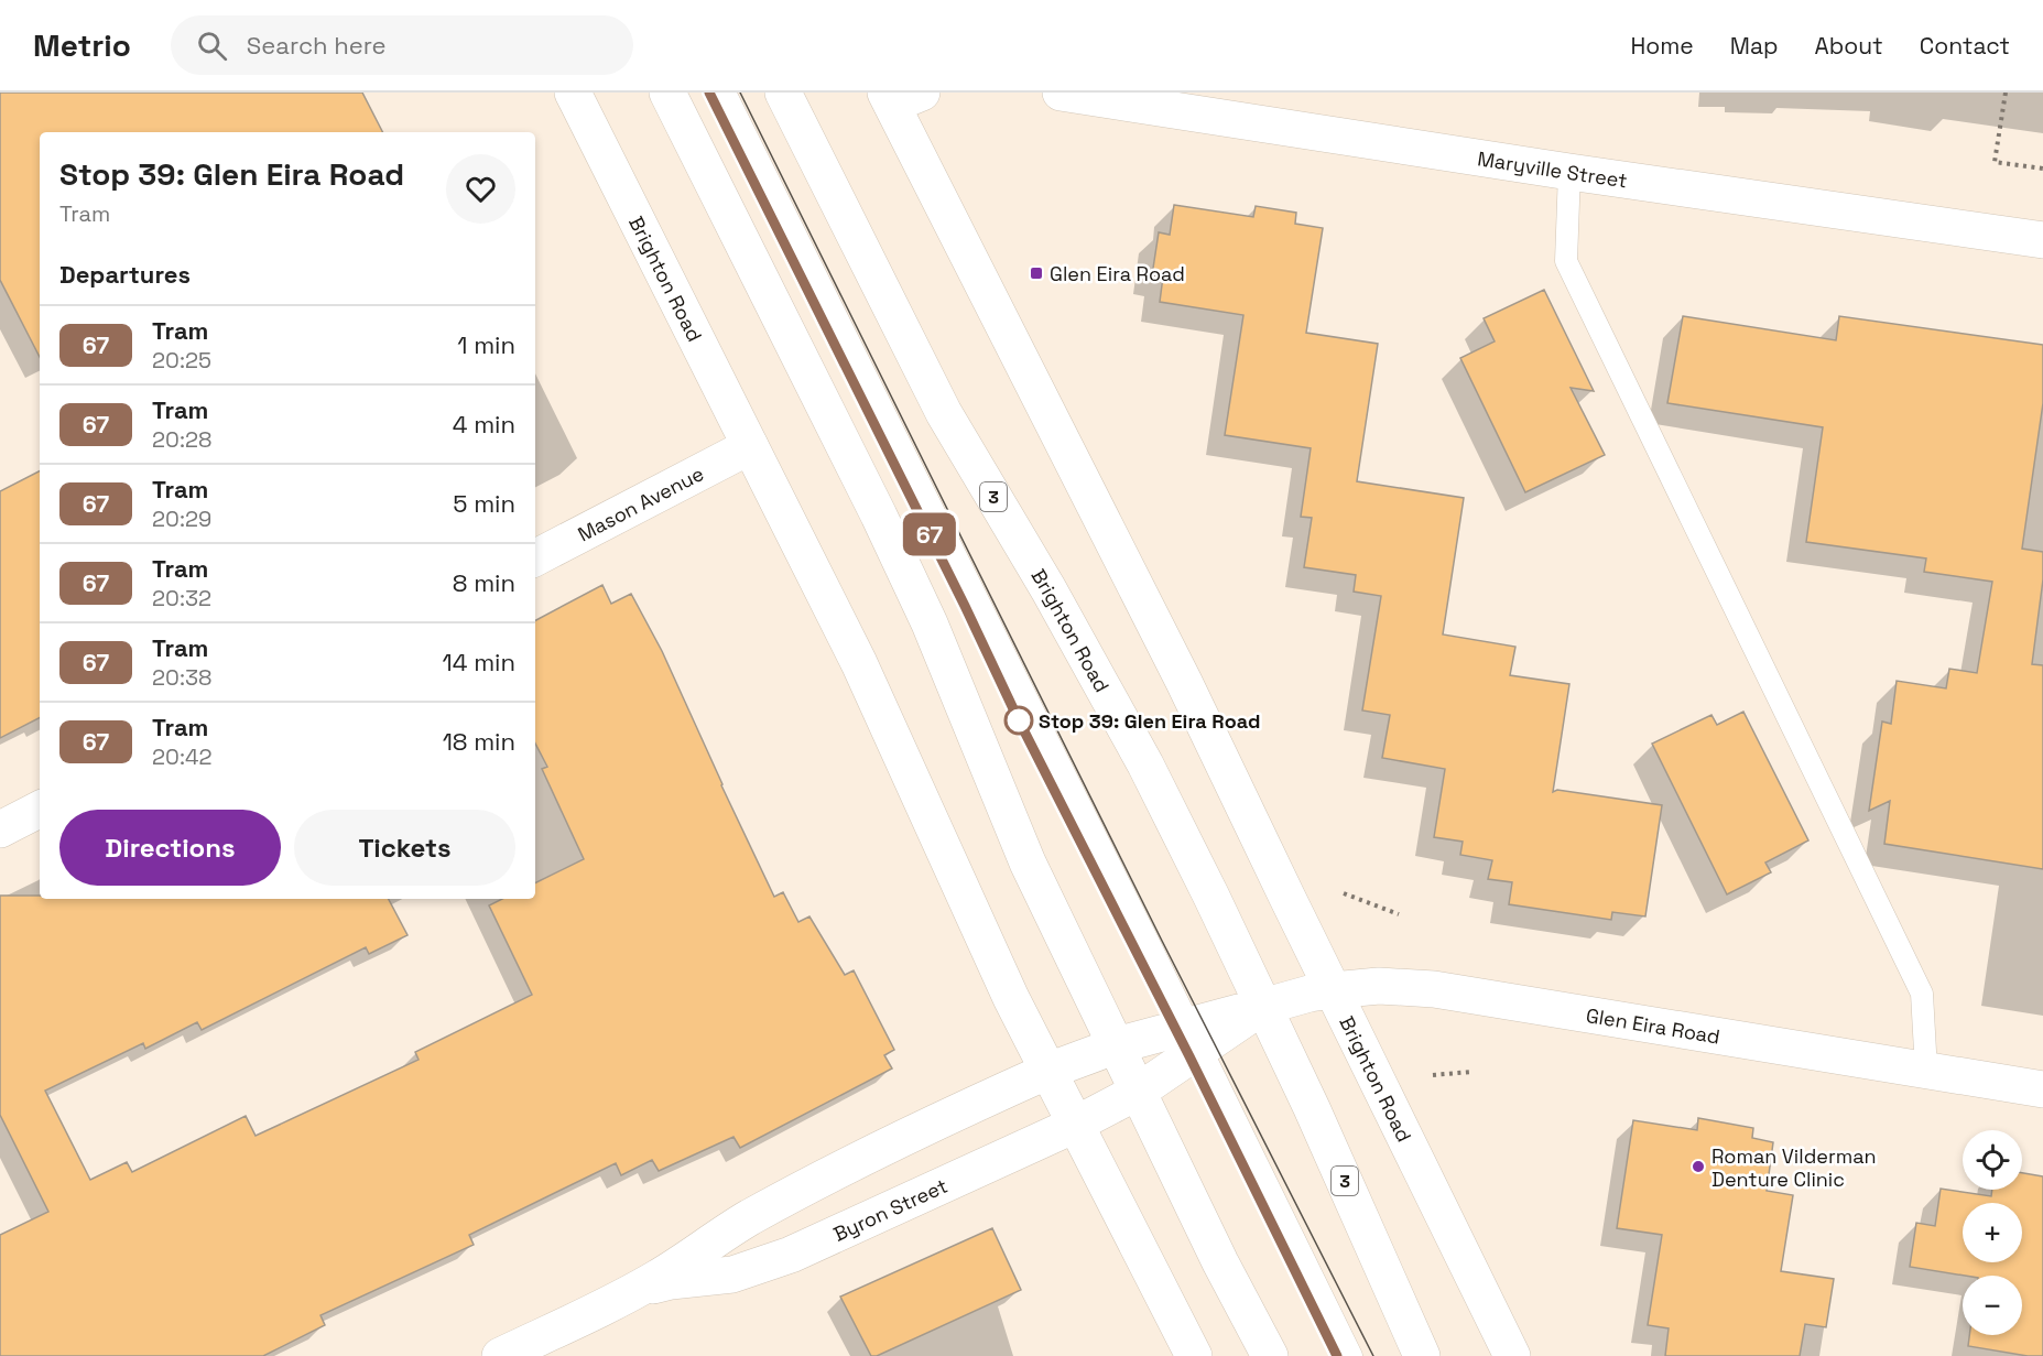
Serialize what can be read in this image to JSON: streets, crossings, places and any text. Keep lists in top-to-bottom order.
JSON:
{
  "streets": {
    "main road": [
      "Maryville Street",
      "Brighton Road",
      "3",
      "Mason Avenue",
      "Glen Eira Road",
      "Byron Street"
    ]
  },
  "crossings": [
    ["Brighton Road", "Mason Avenue"],
    ["Brighton Road", "Glen Eira Road"],
    ["Brighton Road", "Byron Street"],
    ["Glen Eira Road", "Byron Street"]
  ],
  "places": {
    "transit": ["Glen Eira Road"],
    "other": ["Stop 39: Glen Eira Road", "Roman Vilderman Denture Clinic"]
  },
  "lines": ["tram line 67"],
  "page": {
    "header": "Metrio",
    "search": "Search here",
    "nav": [
      "Home",
      "Map",
      "About",
      "Contact"
    ],
    "on_map": "67",
    "heading": [
      ["Stop 39: Glen Eira Road", "Tram"],
      "Departures"
    ],
    "list": [
      {
        "mark": "67",
        "name": "Tram",
        "note": "20:25",
        "value": "1 min"
      },
      {
        "mark": "67",
        "name": "Tram",
        "note": "20:28",
        "value": "4 min"
      },
      {
        "mark": "67",
        "name": "Tram",
        "note": "20:29",
        "value": "5 min"
      },
      {
        "mark": "67",
        "name": "Tram",
        "note": "20:32",
        "value": "8 min"
      },
      {
        "mark": "67",
        "name": "Tram",
        "note": "20:38",
        "value": "14 min"
      },
      {
        "mark": "67",
        "name": "Tram",
        "note": "20:42",
        "value": "18 min"
      }
    ],
    "buttons": ["Directions", "Tickets"],
    "map_buttons": ["+", "−"]
  }
}
